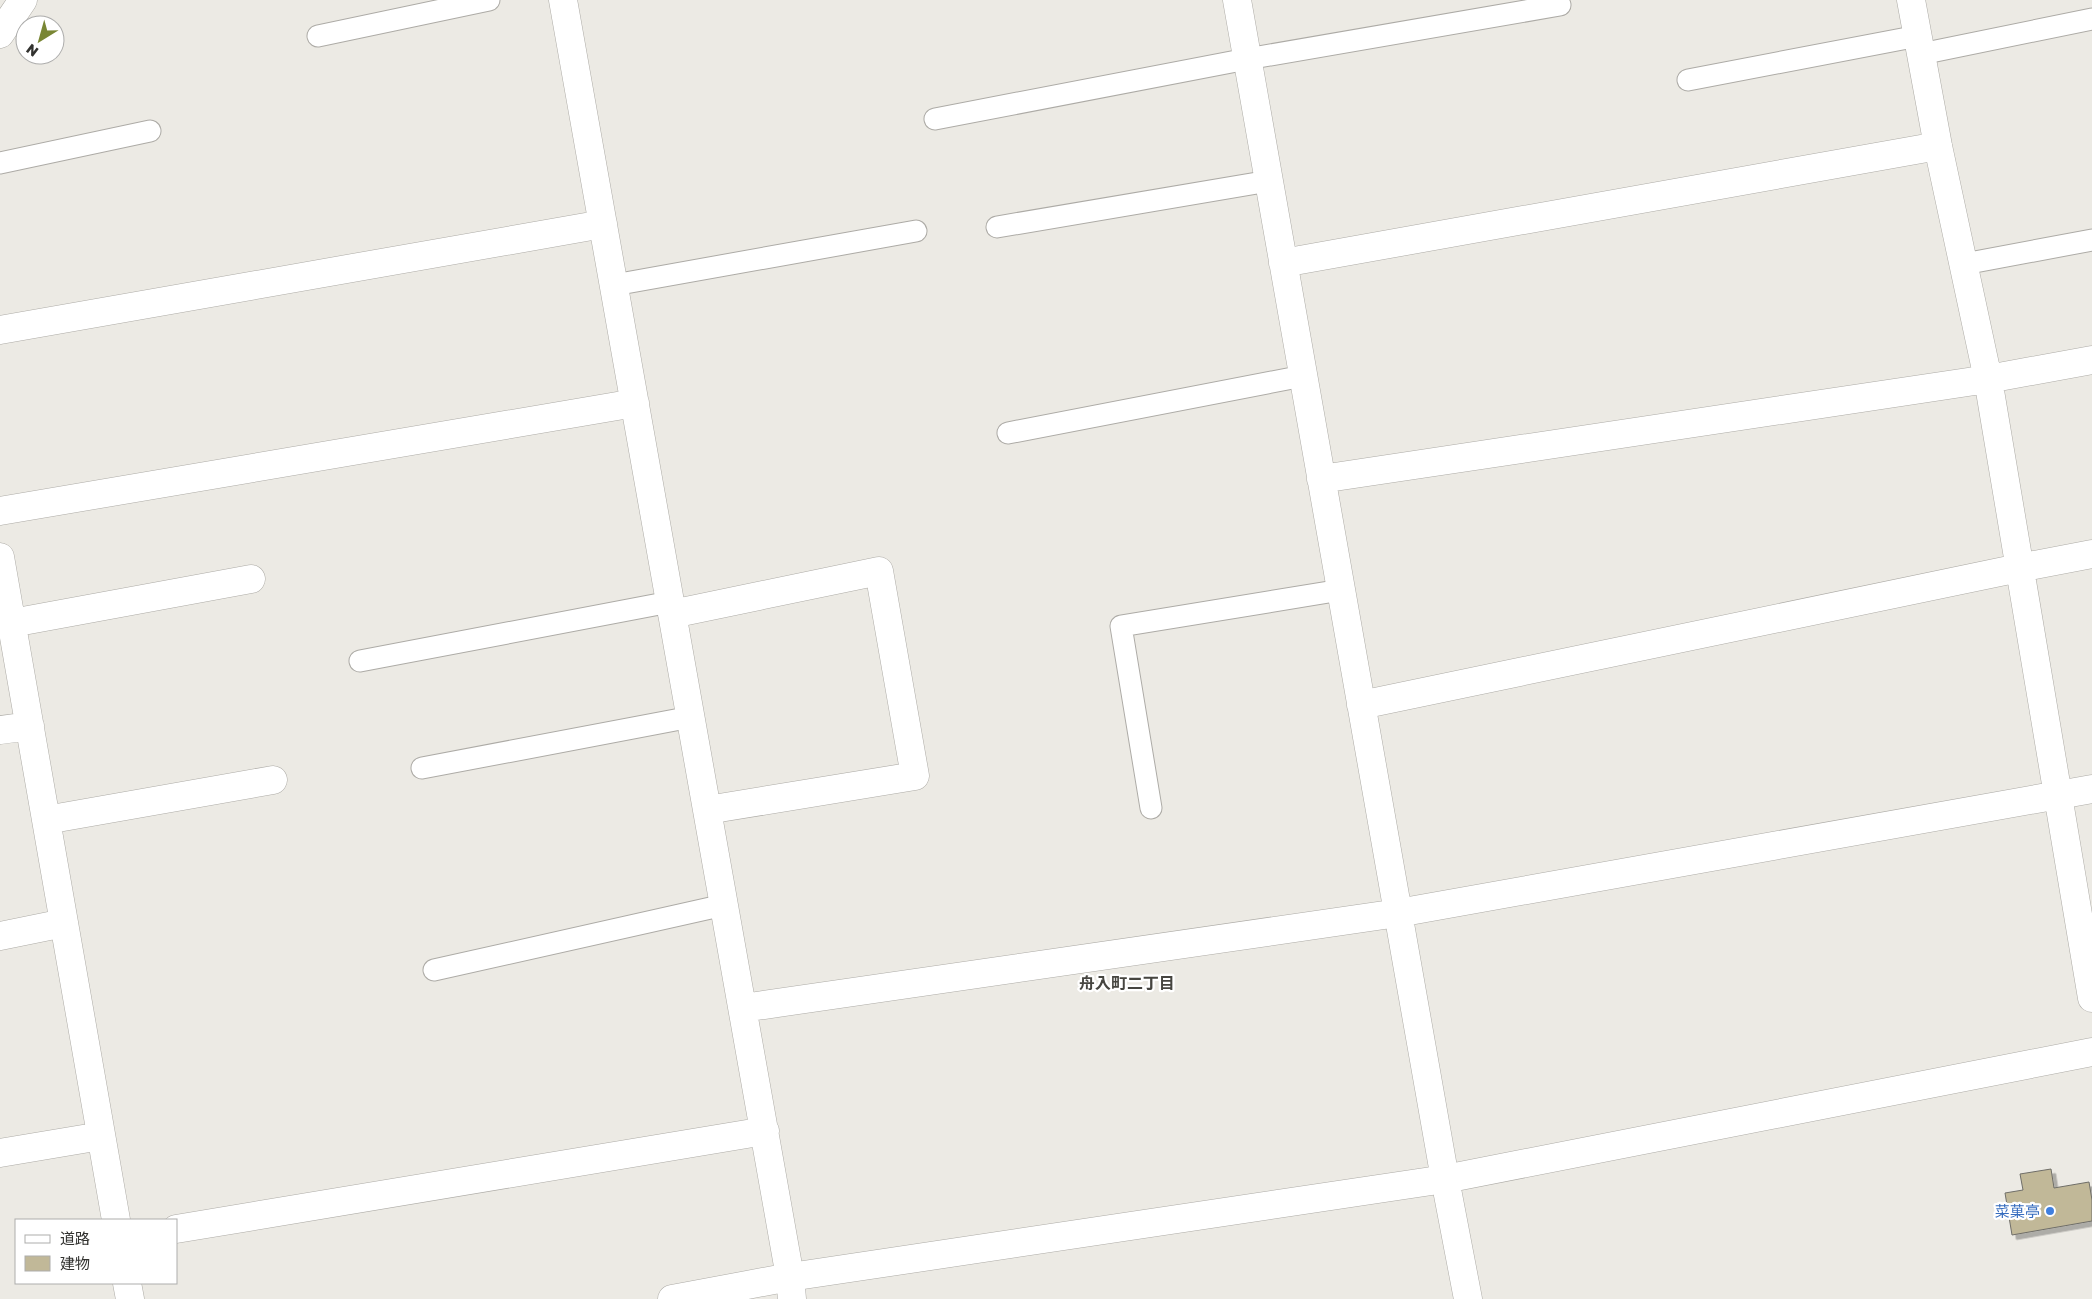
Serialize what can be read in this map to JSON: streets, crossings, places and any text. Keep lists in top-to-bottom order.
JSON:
{
  "districts": ["舟入町二丁目"],
  "places": ["菜菓亭"],
  "legend": ["道路", "建物"],
  "north": "bottom left"
}
